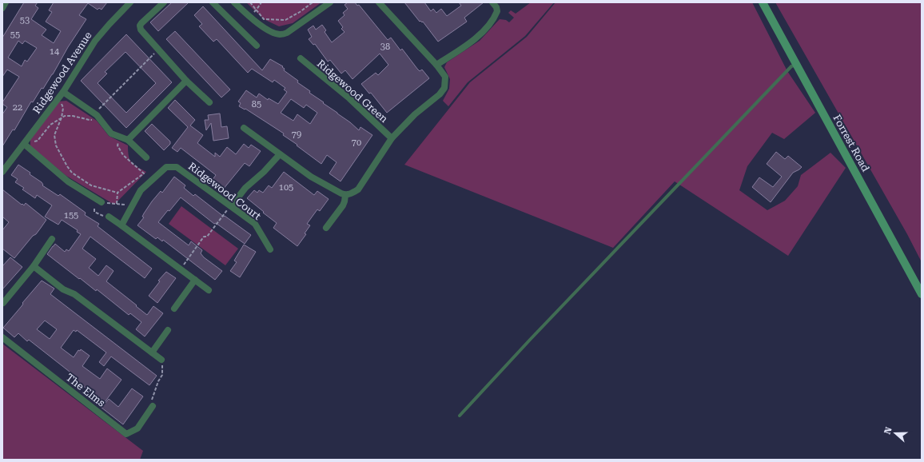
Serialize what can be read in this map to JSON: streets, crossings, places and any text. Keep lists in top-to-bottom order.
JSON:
{
  "streets": {
    "street": [
      "Ridgewood Avenue",
      "Ridgewood Green",
      "Forrest Road",
      "Ridgewood Court",
      "The Elms"
    ]
  },
  "house_numbers": [
    "53",
    "55",
    "38",
    "14",
    "85",
    "22",
    "79",
    "70",
    "105",
    "155"
  ],
  "north": "left"
}
